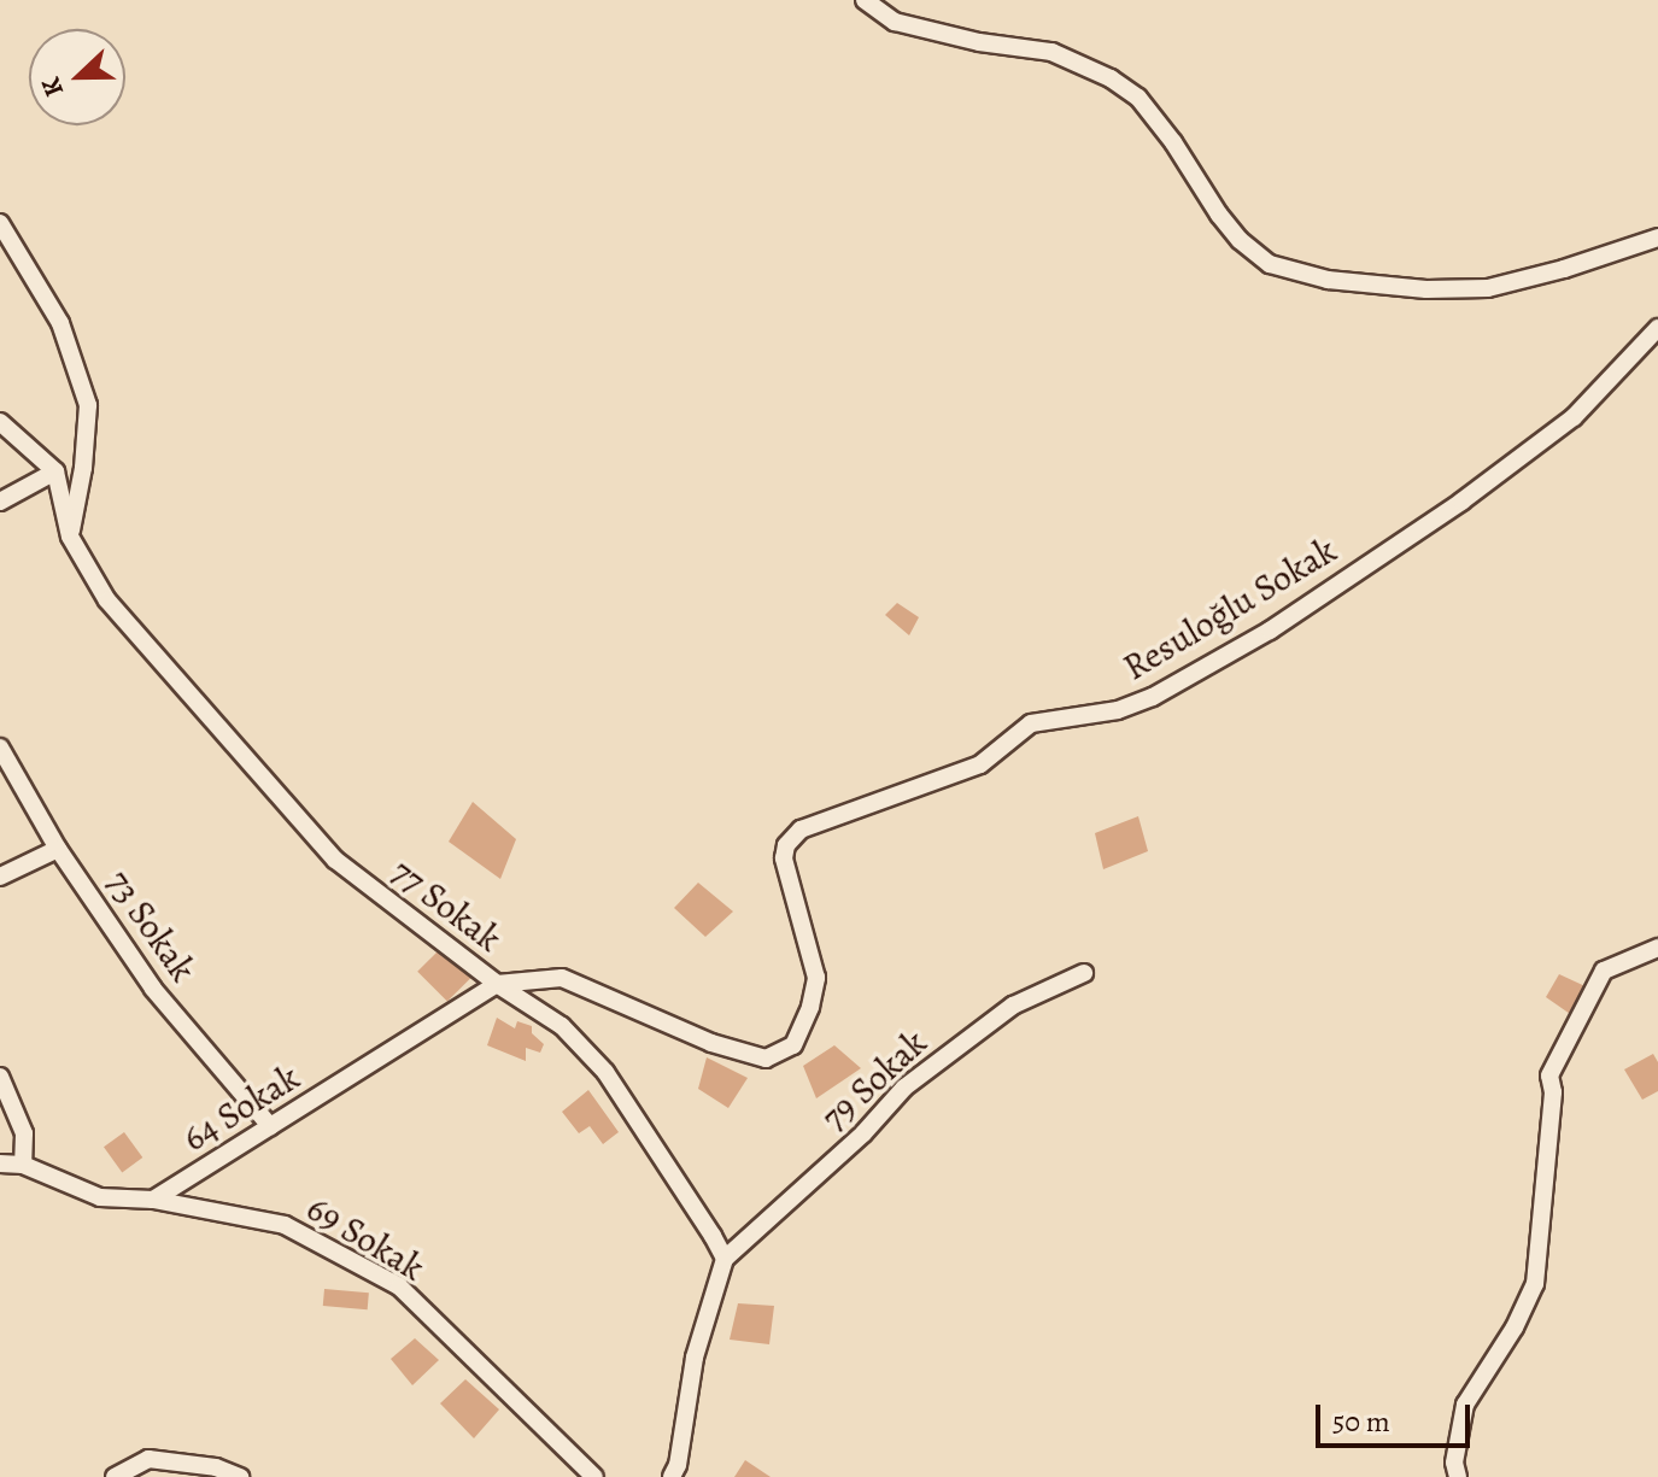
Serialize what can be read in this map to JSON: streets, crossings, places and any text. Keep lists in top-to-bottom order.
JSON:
{
  "streets": {
    "street": [
      "Resuloğlu Sokak",
      "77 Sokak",
      "73 Sokak",
      "79 Sokak",
      "64 Sokak",
      "69 Sokak"
    ]
  },
  "crossings": [
    ["Resuloğlu Sokak", "77 Sokak"],
    ["Resuloğlu Sokak", "64 Sokak"],
    ["77 Sokak", "79 Sokak"],
    ["77 Sokak", "64 Sokak"],
    ["73 Sokak", "64 Sokak"],
    ["64 Sokak", "69 Sokak"]
  ],
  "scale_bar": "50 m",
  "north": "left"
}
